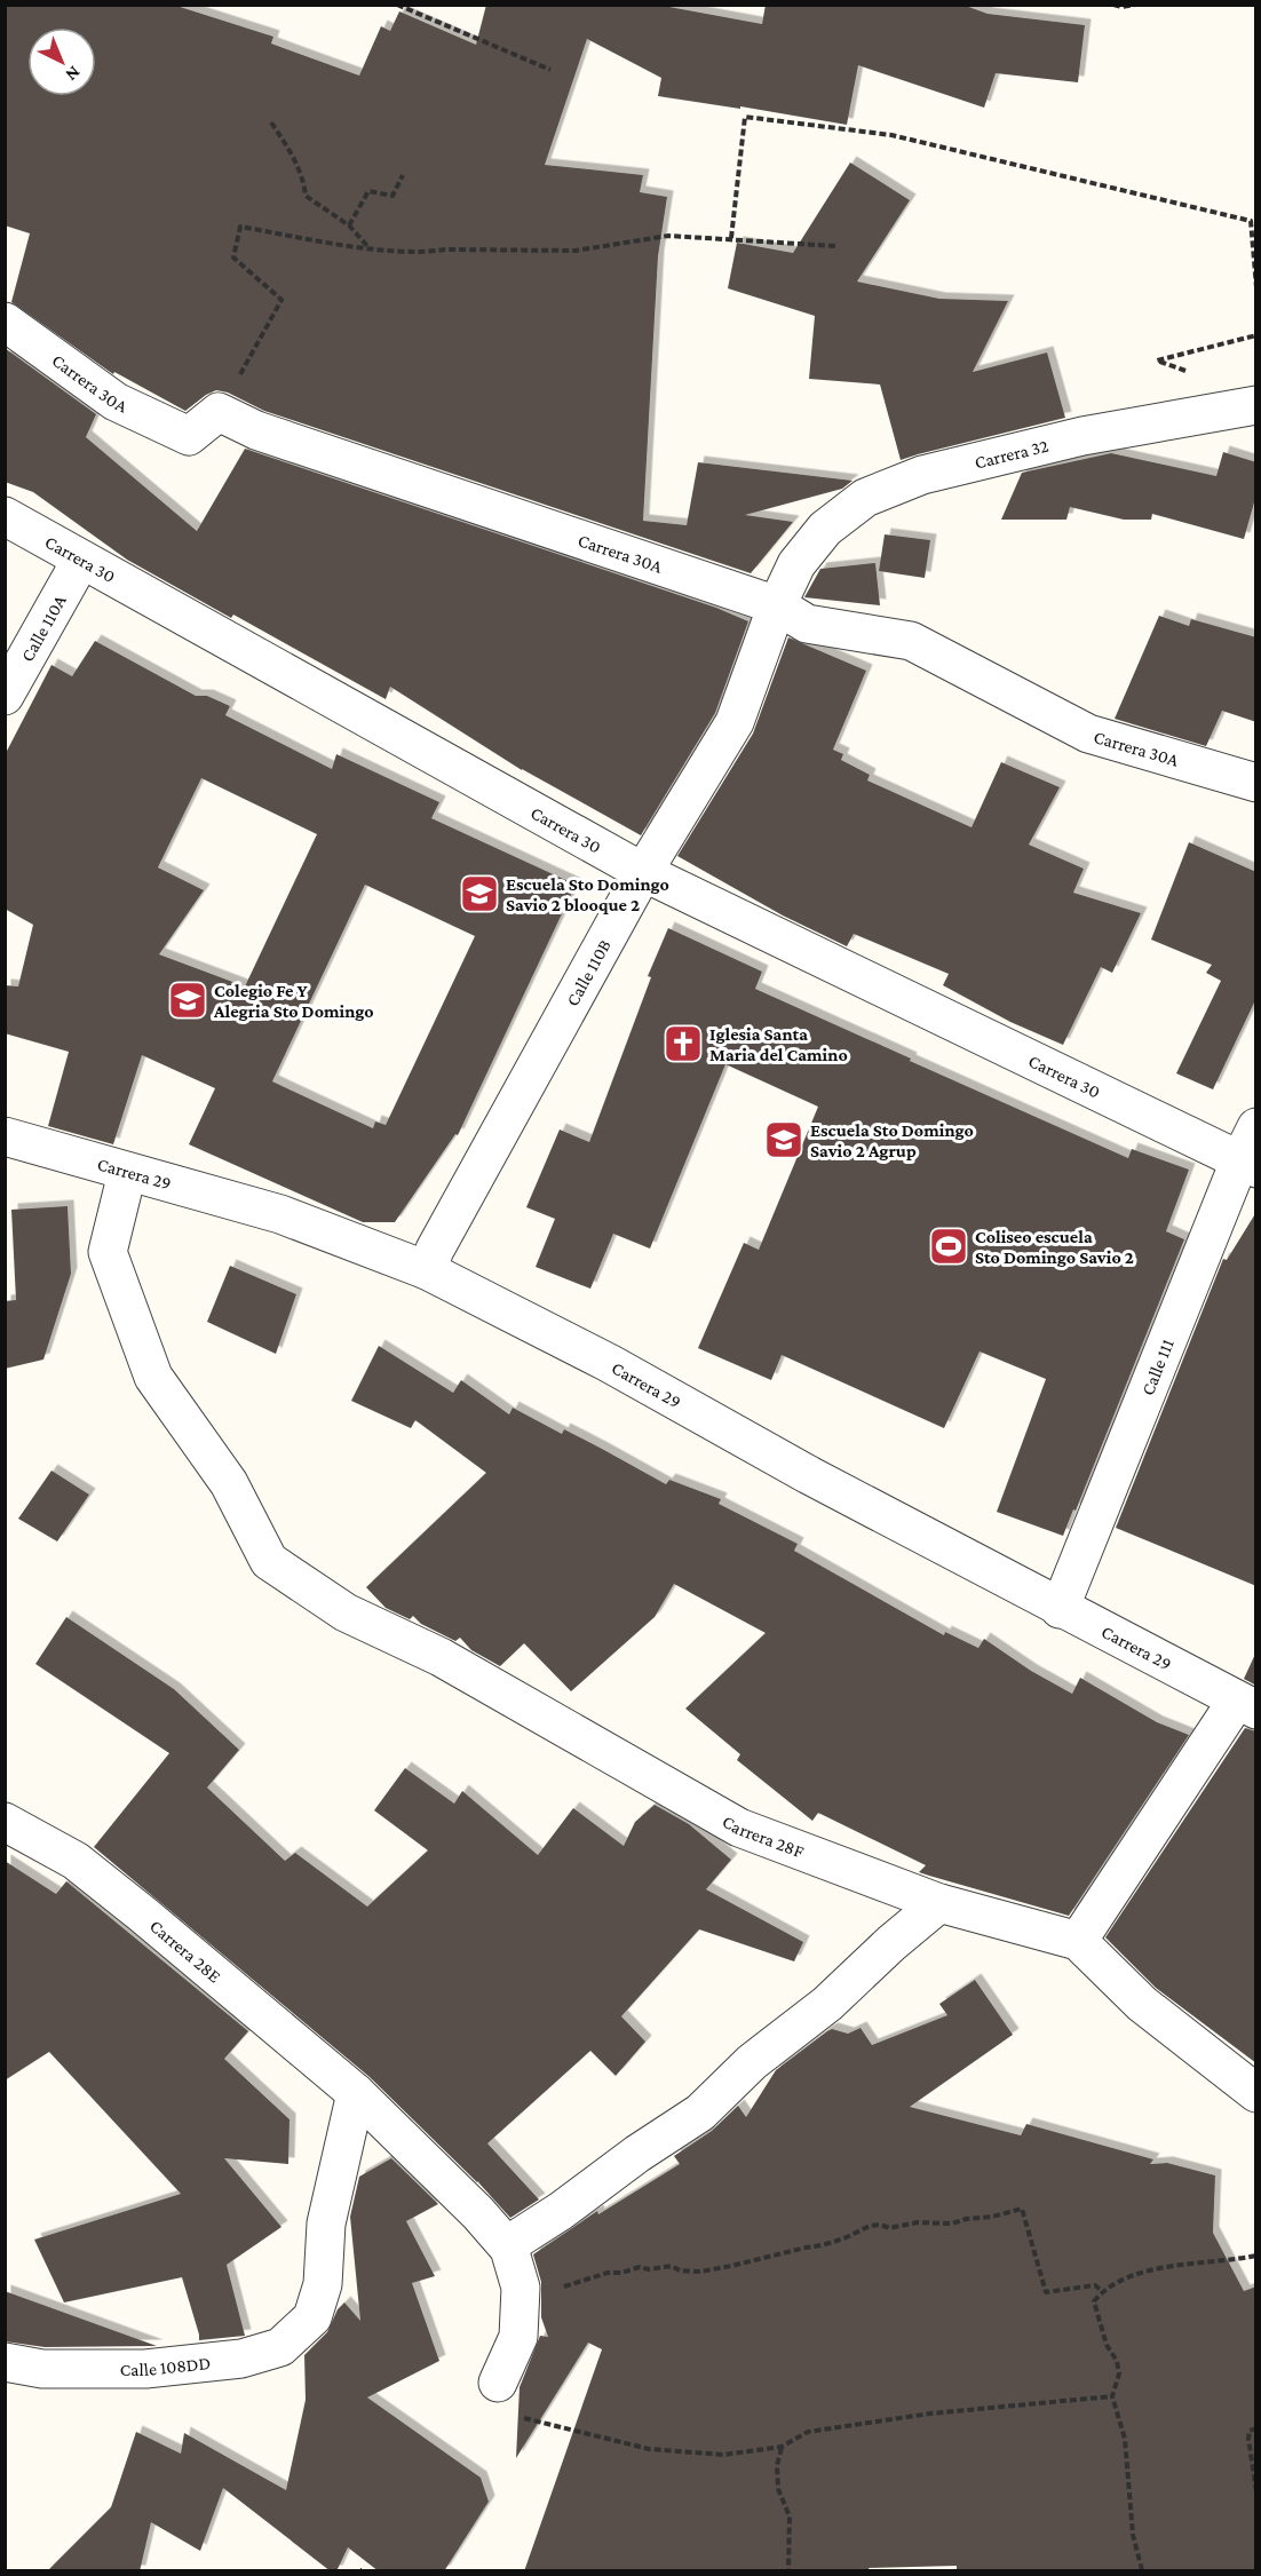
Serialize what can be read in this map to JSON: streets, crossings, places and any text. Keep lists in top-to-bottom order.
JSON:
{
  "streets": {
    "street": [
      "Carrera 30A",
      "Carrera 32",
      "Carrera 30",
      "Calle 110A",
      "Calle 110B",
      "Carrera 29",
      "Calle 111",
      "Carrera 28F",
      "Carrera 28E",
      "Calle 108DD"
    ]
  },
  "crossings": [
    ["Carrera 30A", "Calle 110B"],
    ["Carrera 32", "Calle 110B"],
    ["Carrera 30", "Calle 110A"],
    ["Carrera 30", "Calle 110B"],
    ["Carrera 30", "Calle 111"],
    ["Calle 110B", "Carrera 29"],
    ["Carrera 29", "Calle 111"],
    ["Carrera 29", "Carrera 28F"],
    ["Carrera 28E", "Calle 108DD"]
  ],
  "places": {
    "school or university": ["Escuela Sto Domingo Savio 2 blooque 2", "Colegio Fe Y Alegria Sto Domingo", "Escuela Sto Domingo Savio 2 Agrup"],
    "church": ["Iglesia Santa Maria del Camino"],
    "sports": ["Coliseo escuela Sto Domingo Savio 2"]
  },
  "north": "bottom right"
}
